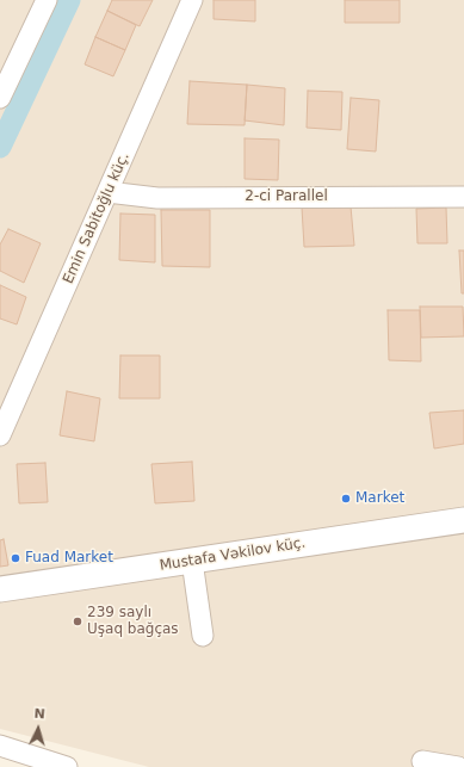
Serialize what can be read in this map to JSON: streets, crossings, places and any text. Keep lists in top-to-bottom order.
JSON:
{
  "streets": {
    "street": ["2-ci Parallel", "Emin Sabitoğlu küç.", "Mustafa Vəkilov küç."]
  },
  "crossings": [
    ["2-ci Parallel", "Emin Sabitoğlu küç."]
  ],
  "places": ["Market", "Fuad Market", "239 saylı Uşaq bağças"],
  "north": "top"
}
